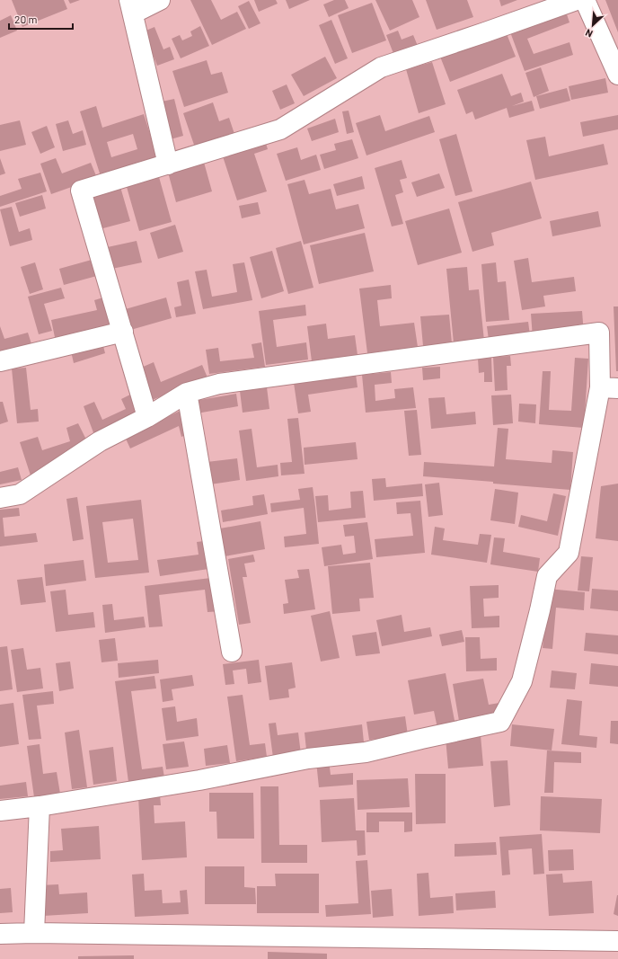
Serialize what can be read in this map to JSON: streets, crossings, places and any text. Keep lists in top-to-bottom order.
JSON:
{
  "scale_bar": "20 m",
  "north": "bottom left"
}
